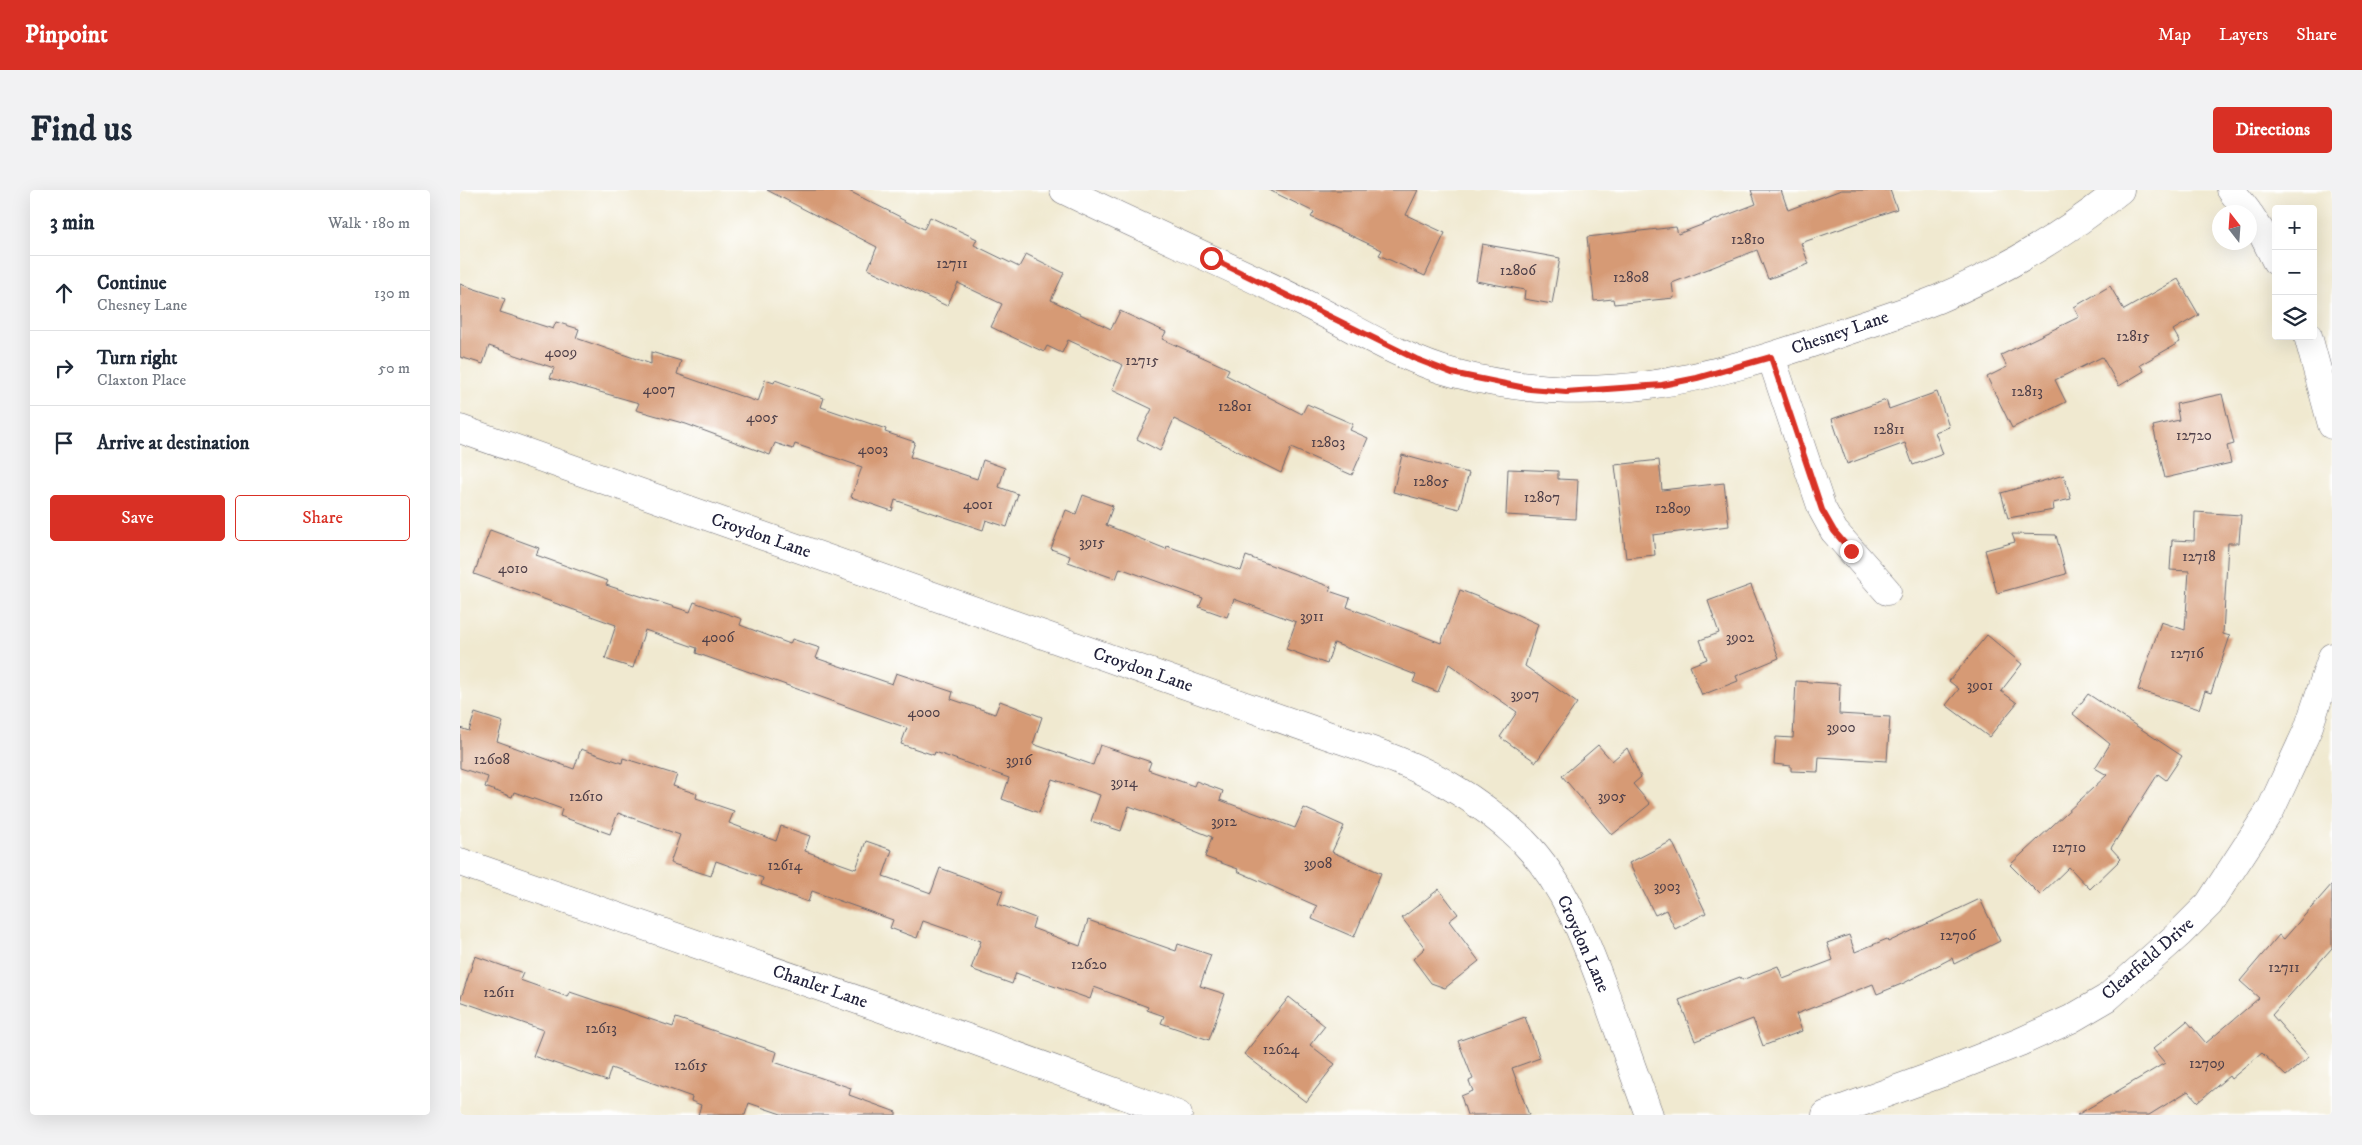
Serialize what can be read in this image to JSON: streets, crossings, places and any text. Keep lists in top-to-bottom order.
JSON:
{
  "streets": {
    "street": [
      "Chesney Lane",
      "Croydon Lane",
      "Clearfield Drive",
      "Chanler Lane"
    ]
  },
  "house_numbers": [
    "12810",
    "12711",
    "12806",
    "12808",
    "12815",
    "4009",
    "12715",
    "4007",
    "12813",
    "12801",
    "4005",
    "12811",
    "12720",
    "12803",
    "4003",
    "12805",
    "12807",
    "4001",
    "12809",
    "3915",
    "12718",
    "4010",
    "3911",
    "4006",
    "3902",
    "12716",
    "3901",
    "3907",
    "4000",
    "3900",
    "12608",
    "3916",
    "3914",
    "12610",
    "3905",
    "3912",
    "12710",
    "3908",
    "12614",
    "3903",
    "12706",
    "12620",
    "12711",
    "12611",
    "12613",
    "12624",
    "12709",
    "12615"
  ],
  "north": "top",
  "page": {
    "header": "Pinpoint",
    "nav": ["Map", "Layers", "Share"],
    "buttons": [
      "Directions",
      ["Save", "Share"]
    ],
    "title": "Find us",
    "heading": ["3 min", "Walk · 180 m"],
    "map_buttons": ["+", "−"],
    "list": [
      ["Continue", "Chesney Lane", "130 m"],
      ["Turn right", "Claxton Place", "50 m"],
      "Arrive at destination"
    ]
  }
}
